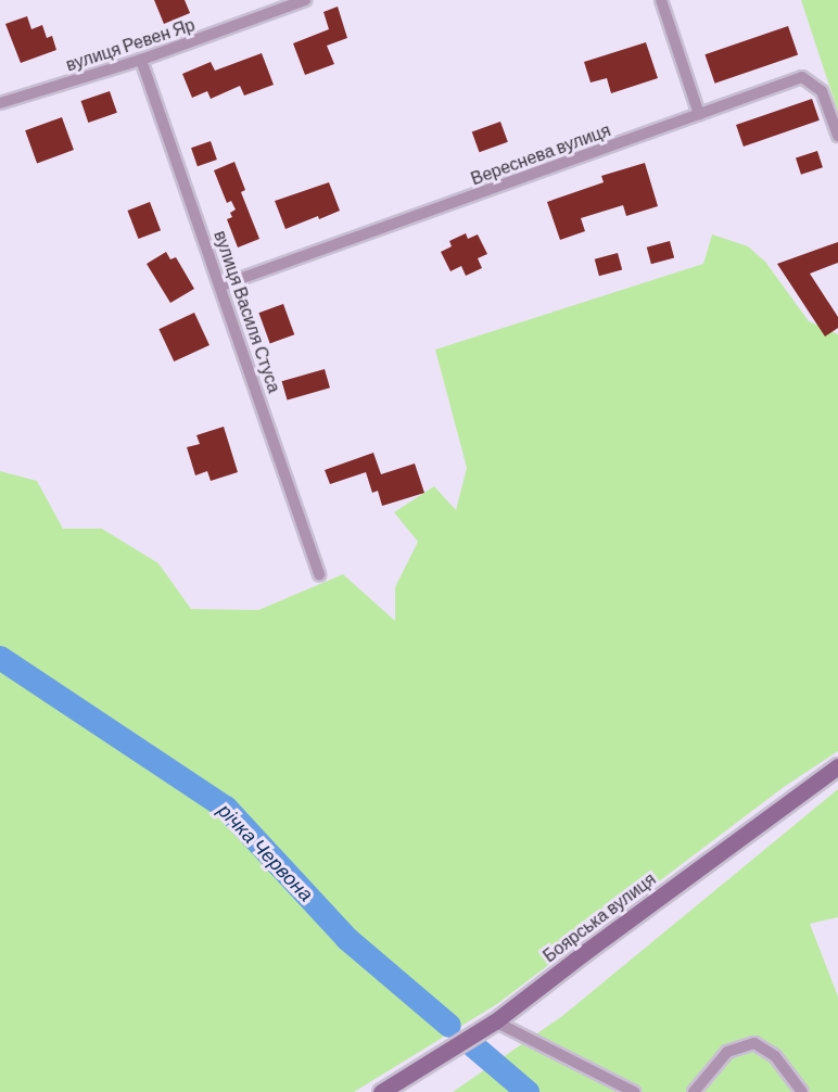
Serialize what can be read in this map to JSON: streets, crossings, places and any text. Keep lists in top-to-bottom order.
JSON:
{
  "streets": {
    "street": [
      "вулиця Ревен Яр",
      "Вереснева вулиця",
      "вулиця Василя Стуса",
      "Боярська вулиця"
    ]
  },
  "crossings": [
    ["вулиця Ревен Яр", "вулиця Василя Стуса"],
    ["Вереснева вулиця", "вулиця Василя Стуса"]
  ],
  "water": ["річка Червона"]
}
